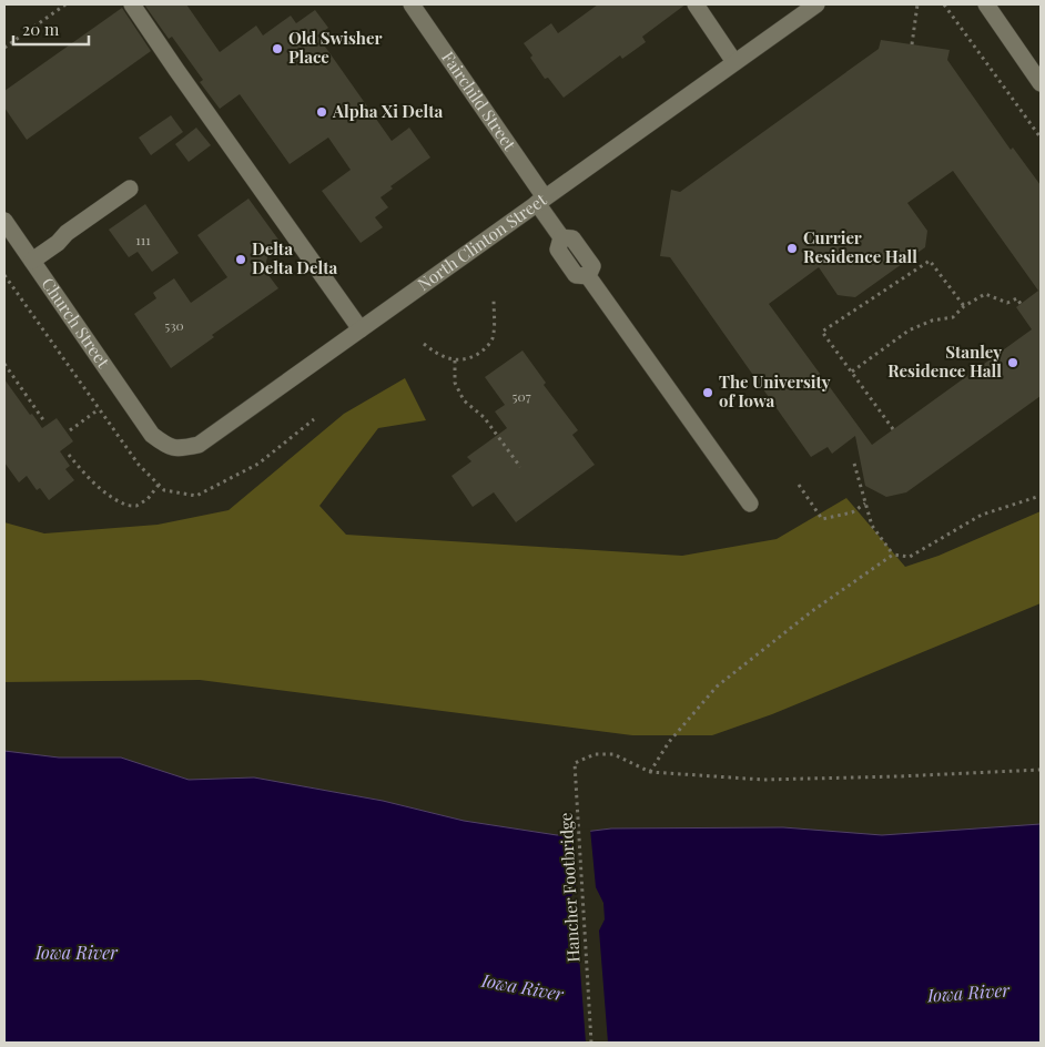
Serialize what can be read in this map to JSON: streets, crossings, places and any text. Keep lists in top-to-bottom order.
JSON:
{
  "streets": {
    "street": ["Fairchild Street", "North Clinton Street", "Church Street"],
    "path": ["Hancher Footbridge"]
  },
  "crossings": [
    ["Fairchild Street", "North Clinton Street"],
    ["North Clinton Street", "Church Street"]
  ],
  "water": ["Iowa River"],
  "places": [
    "Old Swisher Place",
    "Alpha Xi Delta",
    "Currier Residence Hall",
    "Delta Delta Delta",
    "Stanley Residence Hall",
    "The University of Iowa"
  ],
  "house_numbers": ["111", "530", "507"],
  "scale_bar": "20 m"
}
